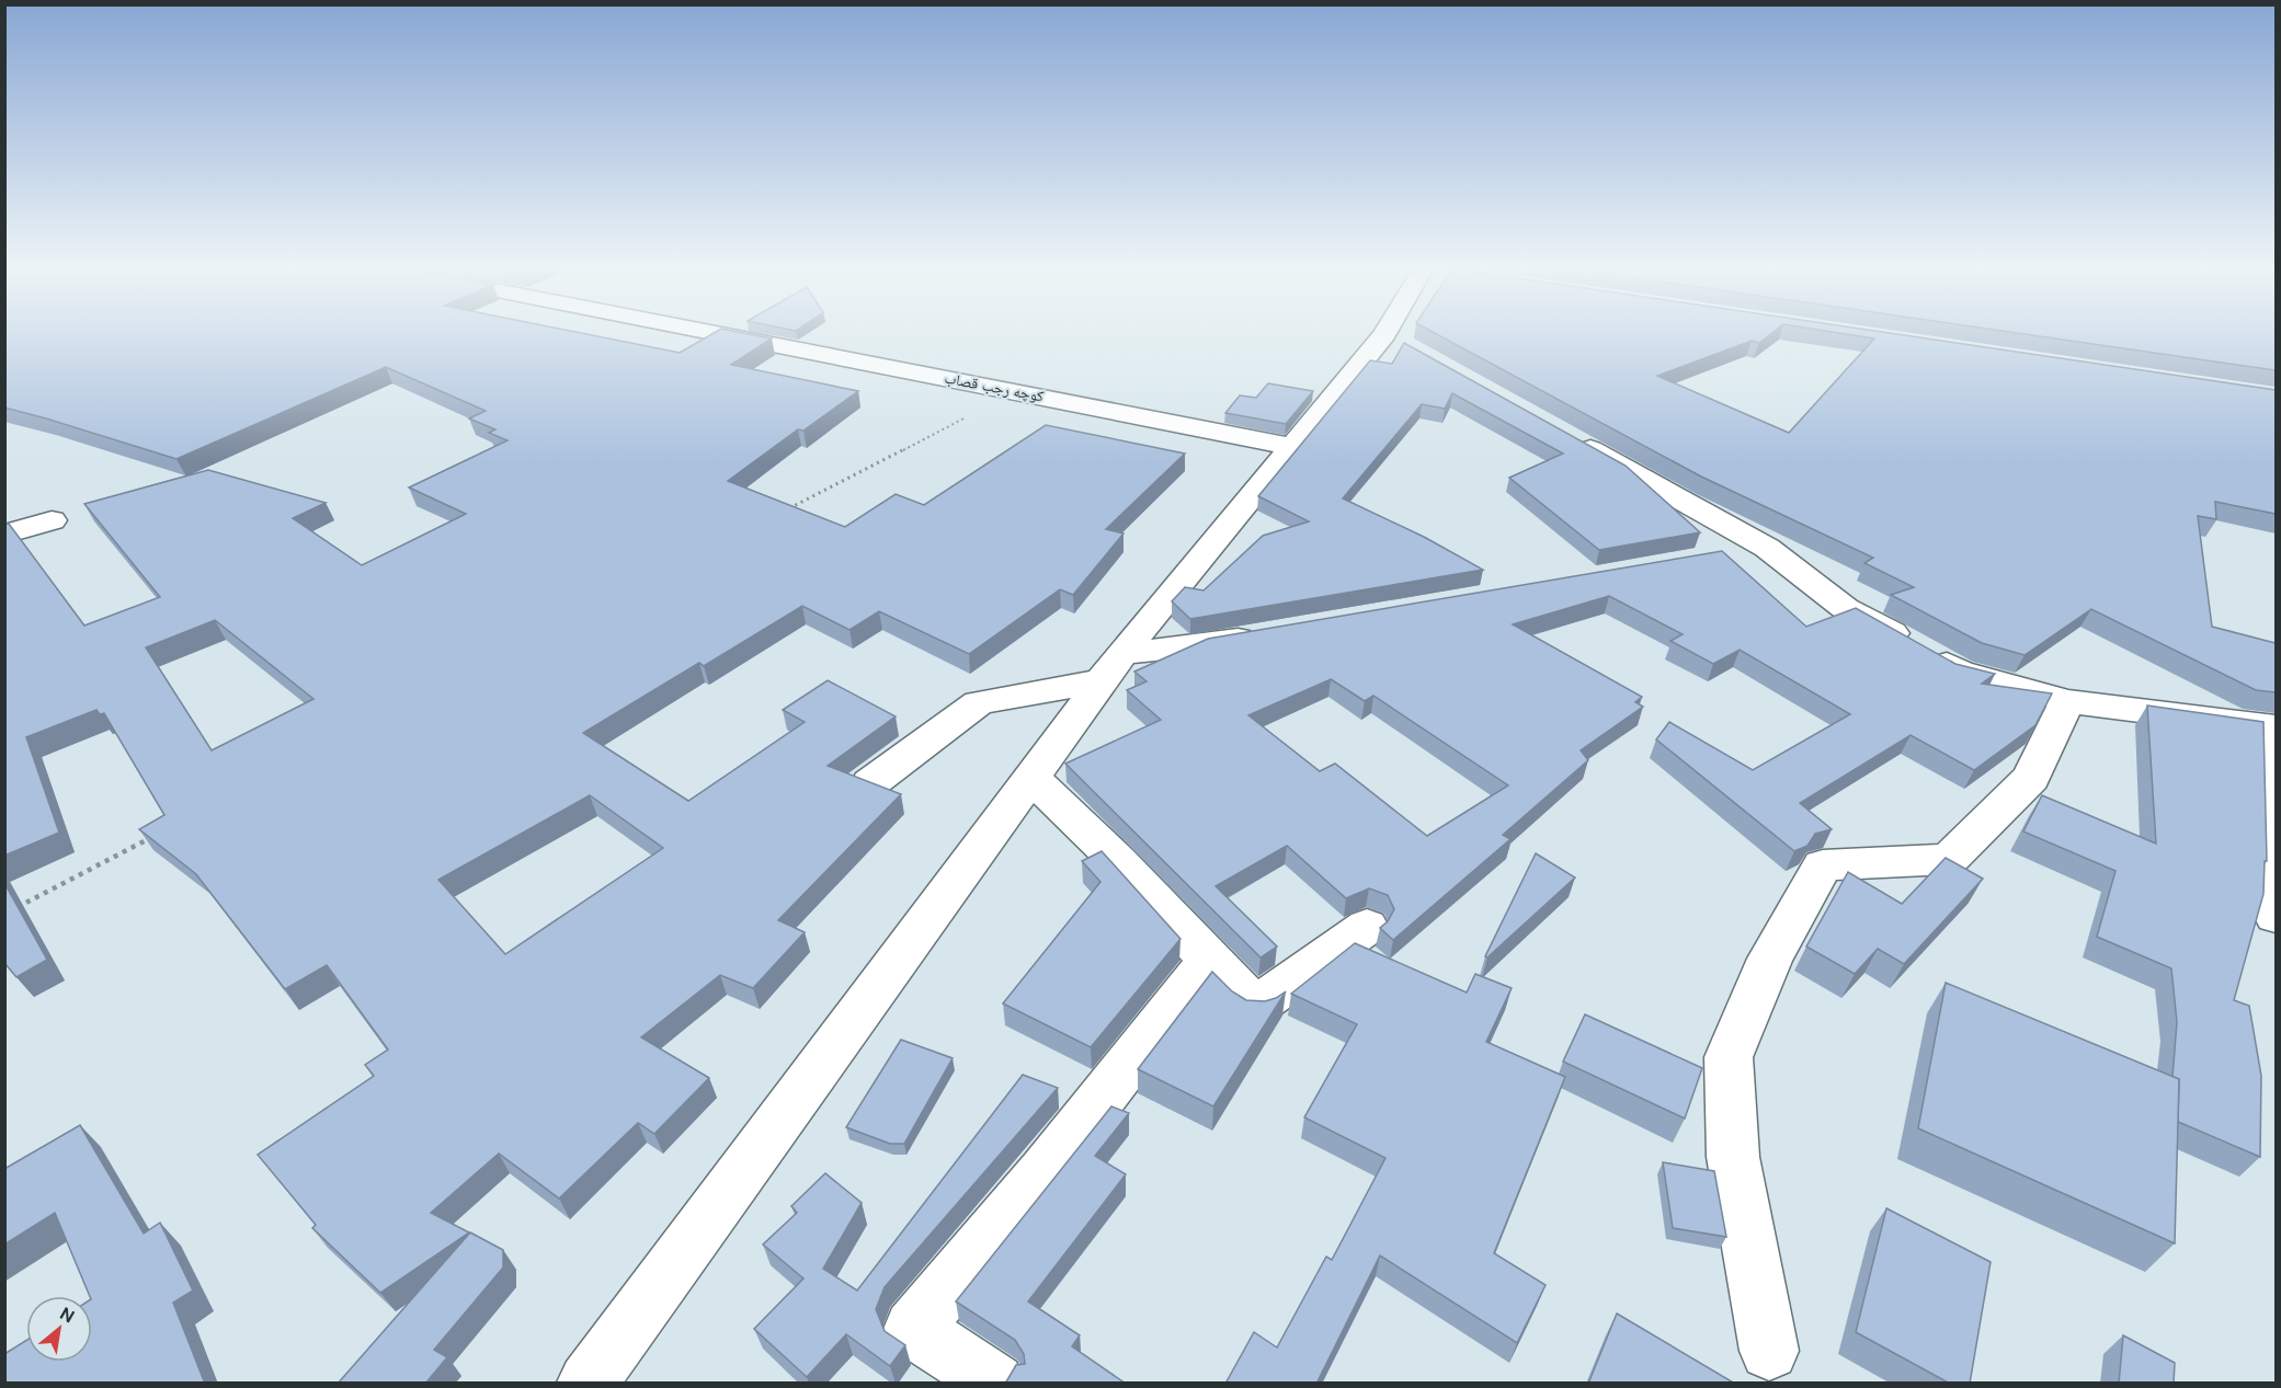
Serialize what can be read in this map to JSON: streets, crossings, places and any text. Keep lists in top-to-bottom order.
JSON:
{
  "streets": {
    "street": ["کوچه رجب قصاب"]
  },
  "north": "top right"
}
